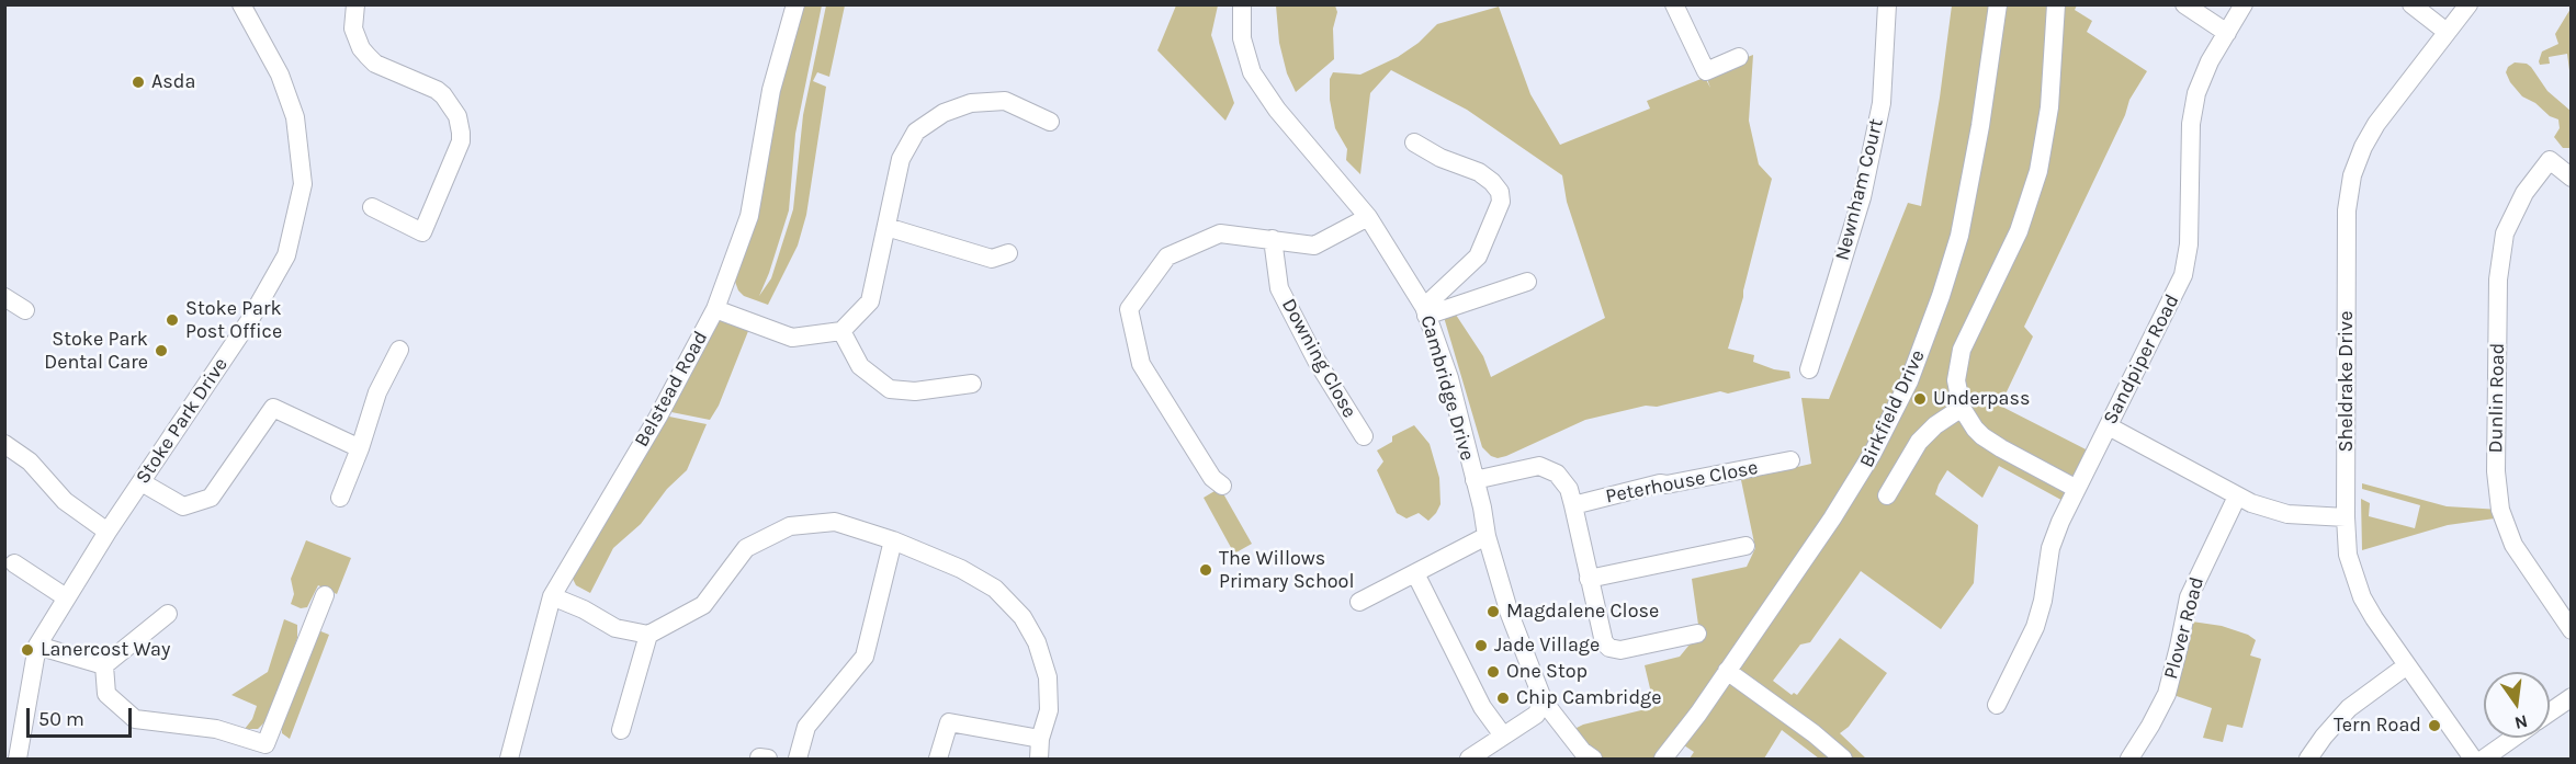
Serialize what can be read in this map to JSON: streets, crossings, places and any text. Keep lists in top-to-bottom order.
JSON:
{
  "streets": {
    "street": [
      "Newnham Court",
      "Downing Close",
      "Sandpiper Road",
      "Sheldrake Drive",
      "Cambridge Drive",
      "Belstead Road",
      "Dunlin Road",
      "Birkfield Drive",
      "Stoke Park Drive",
      "Peterhouse Close",
      "Plover Road"
    ]
  },
  "crossings": [
    ["Sandpiper Road", "Birkfield Drive"]
  ],
  "places": [
    "Asda",
    "Stoke Park Post Office",
    "Stoke Park Dental Care",
    "Underpass",
    "The Willows Primary School",
    "Magdalene Close",
    "Jade Village",
    "Lanercost Way",
    "One Stop",
    "Chip Cambridge",
    "Tern Road"
  ],
  "scale_bar": "50 m",
  "north": "bottom"
}
